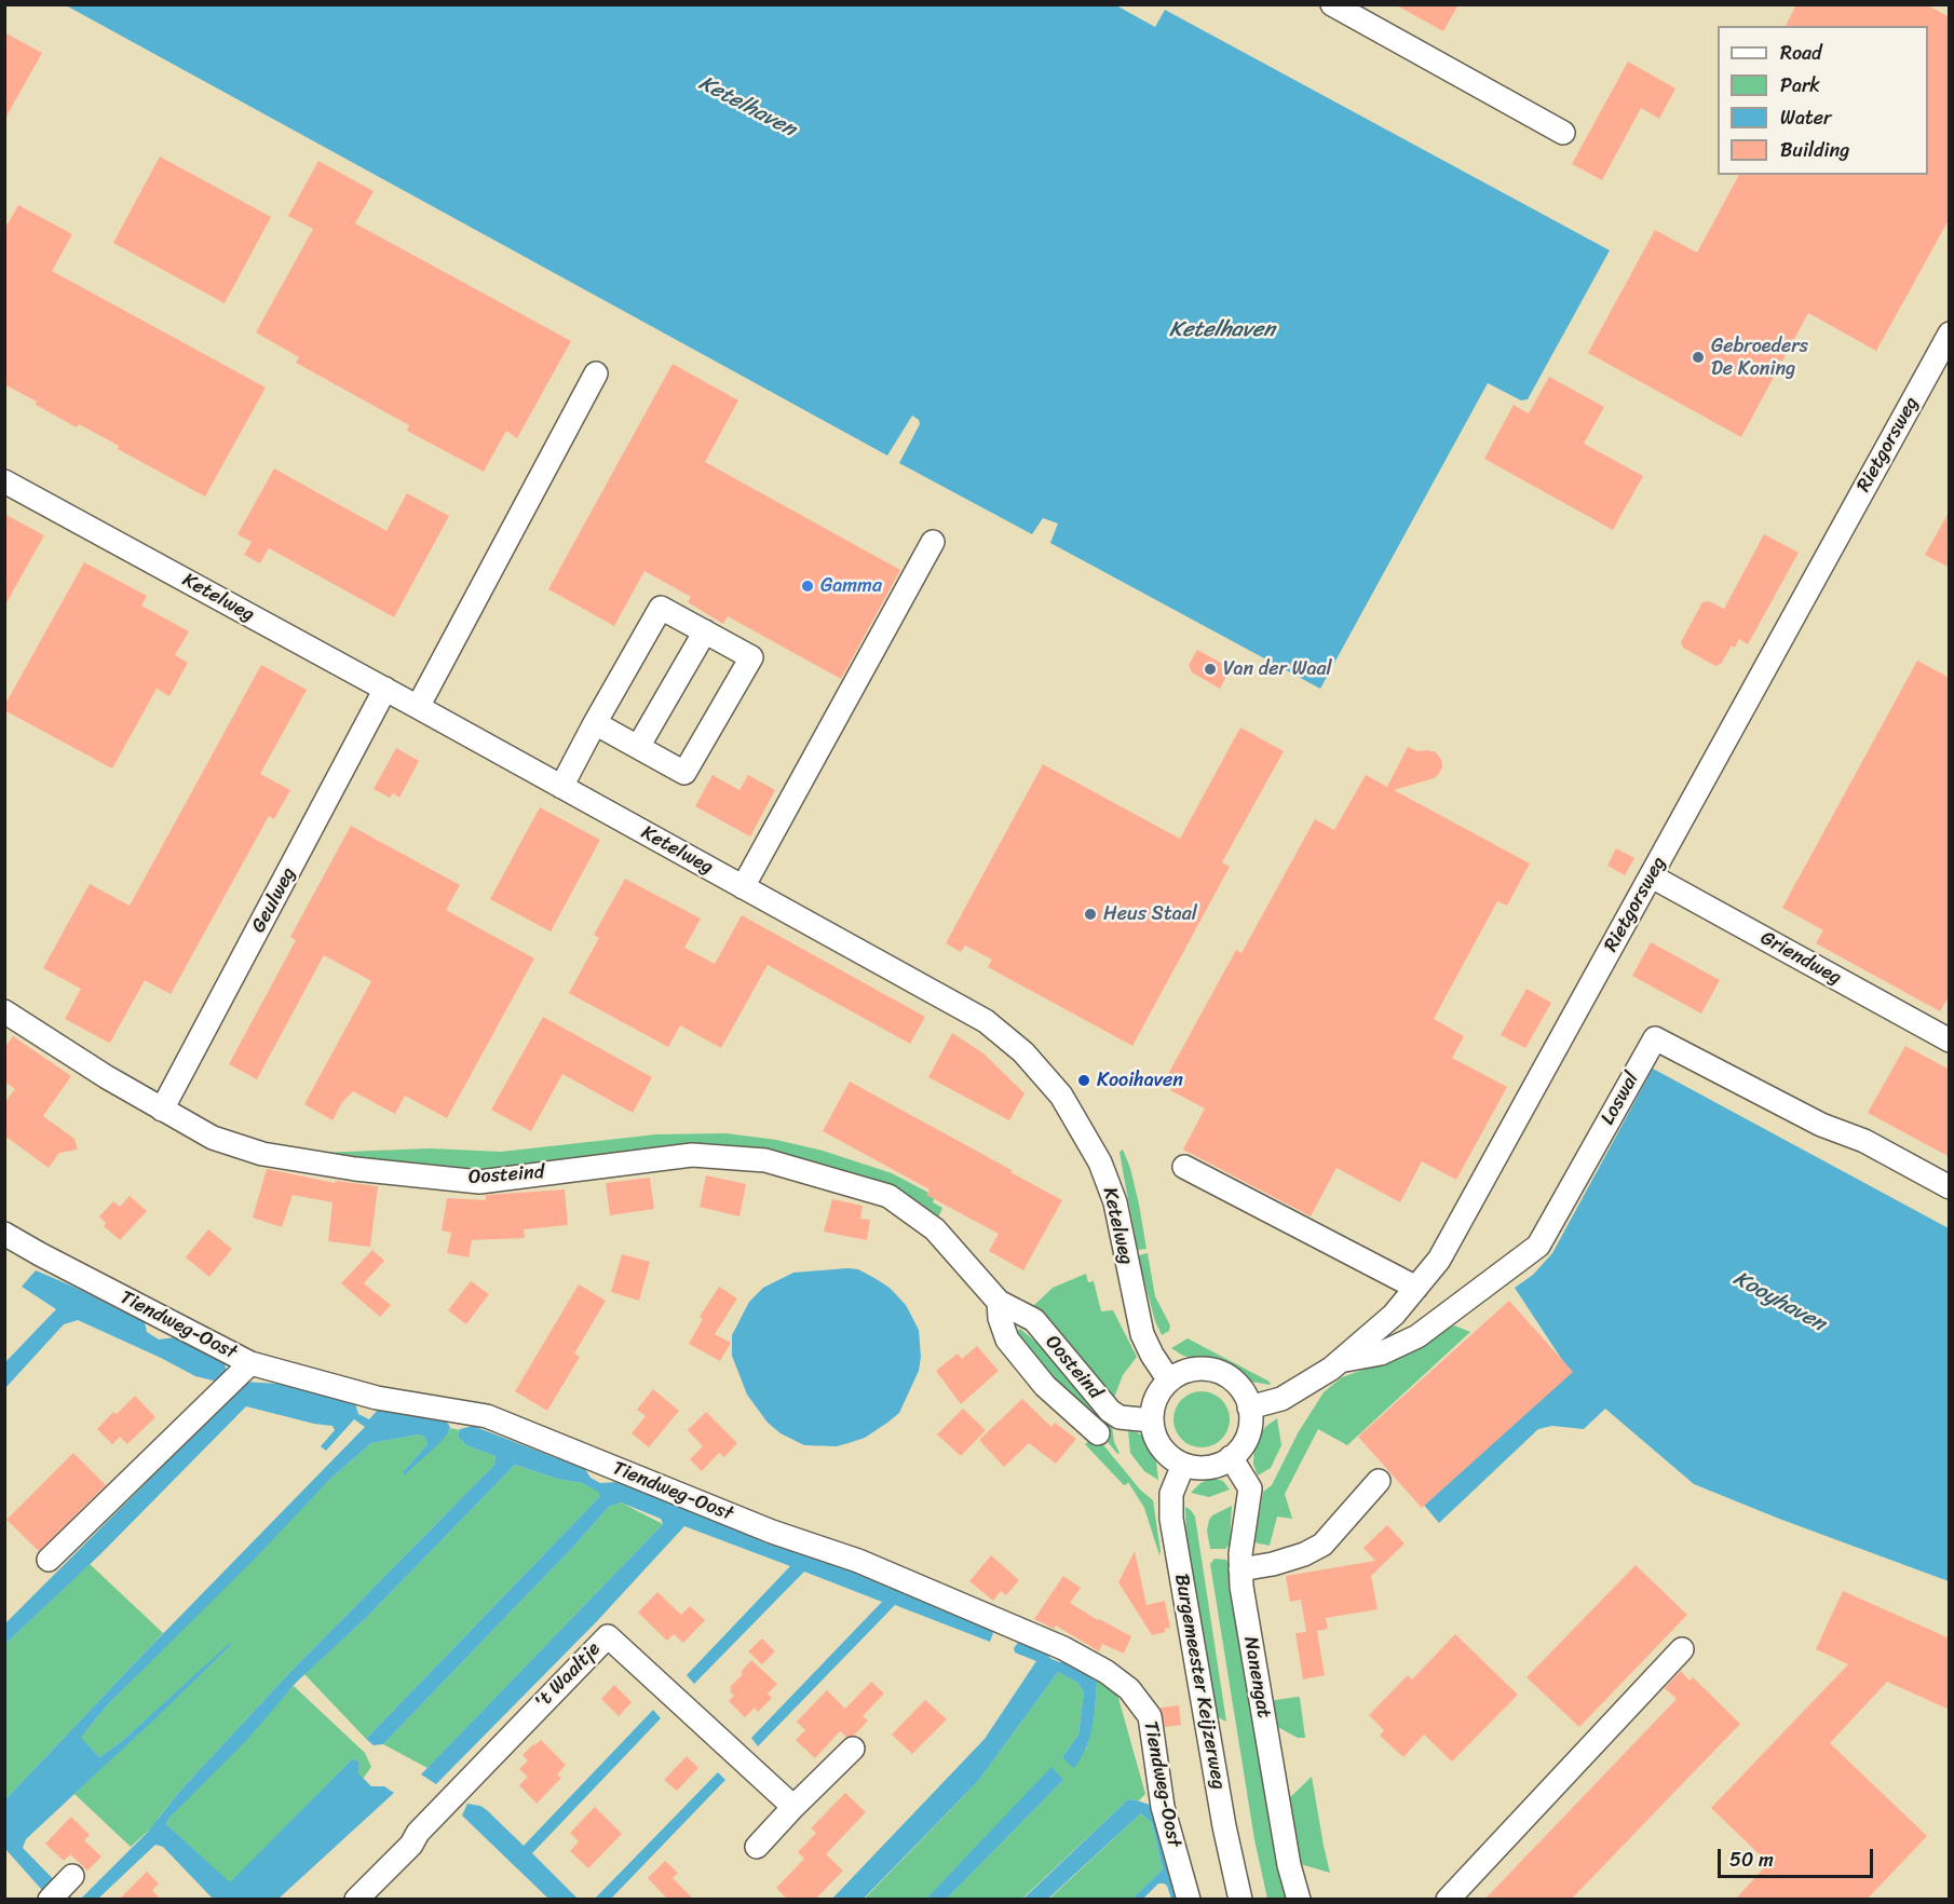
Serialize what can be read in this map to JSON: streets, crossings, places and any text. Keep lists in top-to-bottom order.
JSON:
{
  "streets": {
    "street": [
      "Rietgorsweg",
      "Ketelweg",
      "Geulweg",
      "Griendweg",
      "Loswal",
      "Oosteind",
      "Tiendweg-Oost",
      "'t Waaltje",
      "Nanengat",
      "Burgemeester Keijzerweg"
    ]
  },
  "crossings": [
    ["Rietgorsweg", "Ketelweg"],
    ["Rietgorsweg", "Griendweg"],
    ["Rietgorsweg", "Loswal"],
    ["Rietgorsweg", "Oosteind"],
    ["Rietgorsweg", "Nanengat"],
    ["Rietgorsweg", "Burgemeester Keijzerweg"],
    ["Ketelweg", "Geulweg"],
    ["Ketelweg", "Oosteind"],
    ["Ketelweg", "Nanengat"],
    ["Ketelweg", "Burgemeester Keijzerweg"],
    ["Geulweg", "Oosteind"],
    ["Oosteind", "Nanengat"],
    ["Oosteind", "Burgemeester Keijzerweg"],
    ["Nanengat", "Burgemeester Keijzerweg"]
  ],
  "water": ["Ketelhaven", "Kooyhaven"],
  "places": [
    "Gebroeders De Koning",
    "Gamma",
    "Van der Waal",
    "Heus Staal",
    "Kooihaven"
  ],
  "legend": [
    "Road",
    "Park",
    "Water",
    "Building"
  ],
  "scale_bar": "50 m"
}
